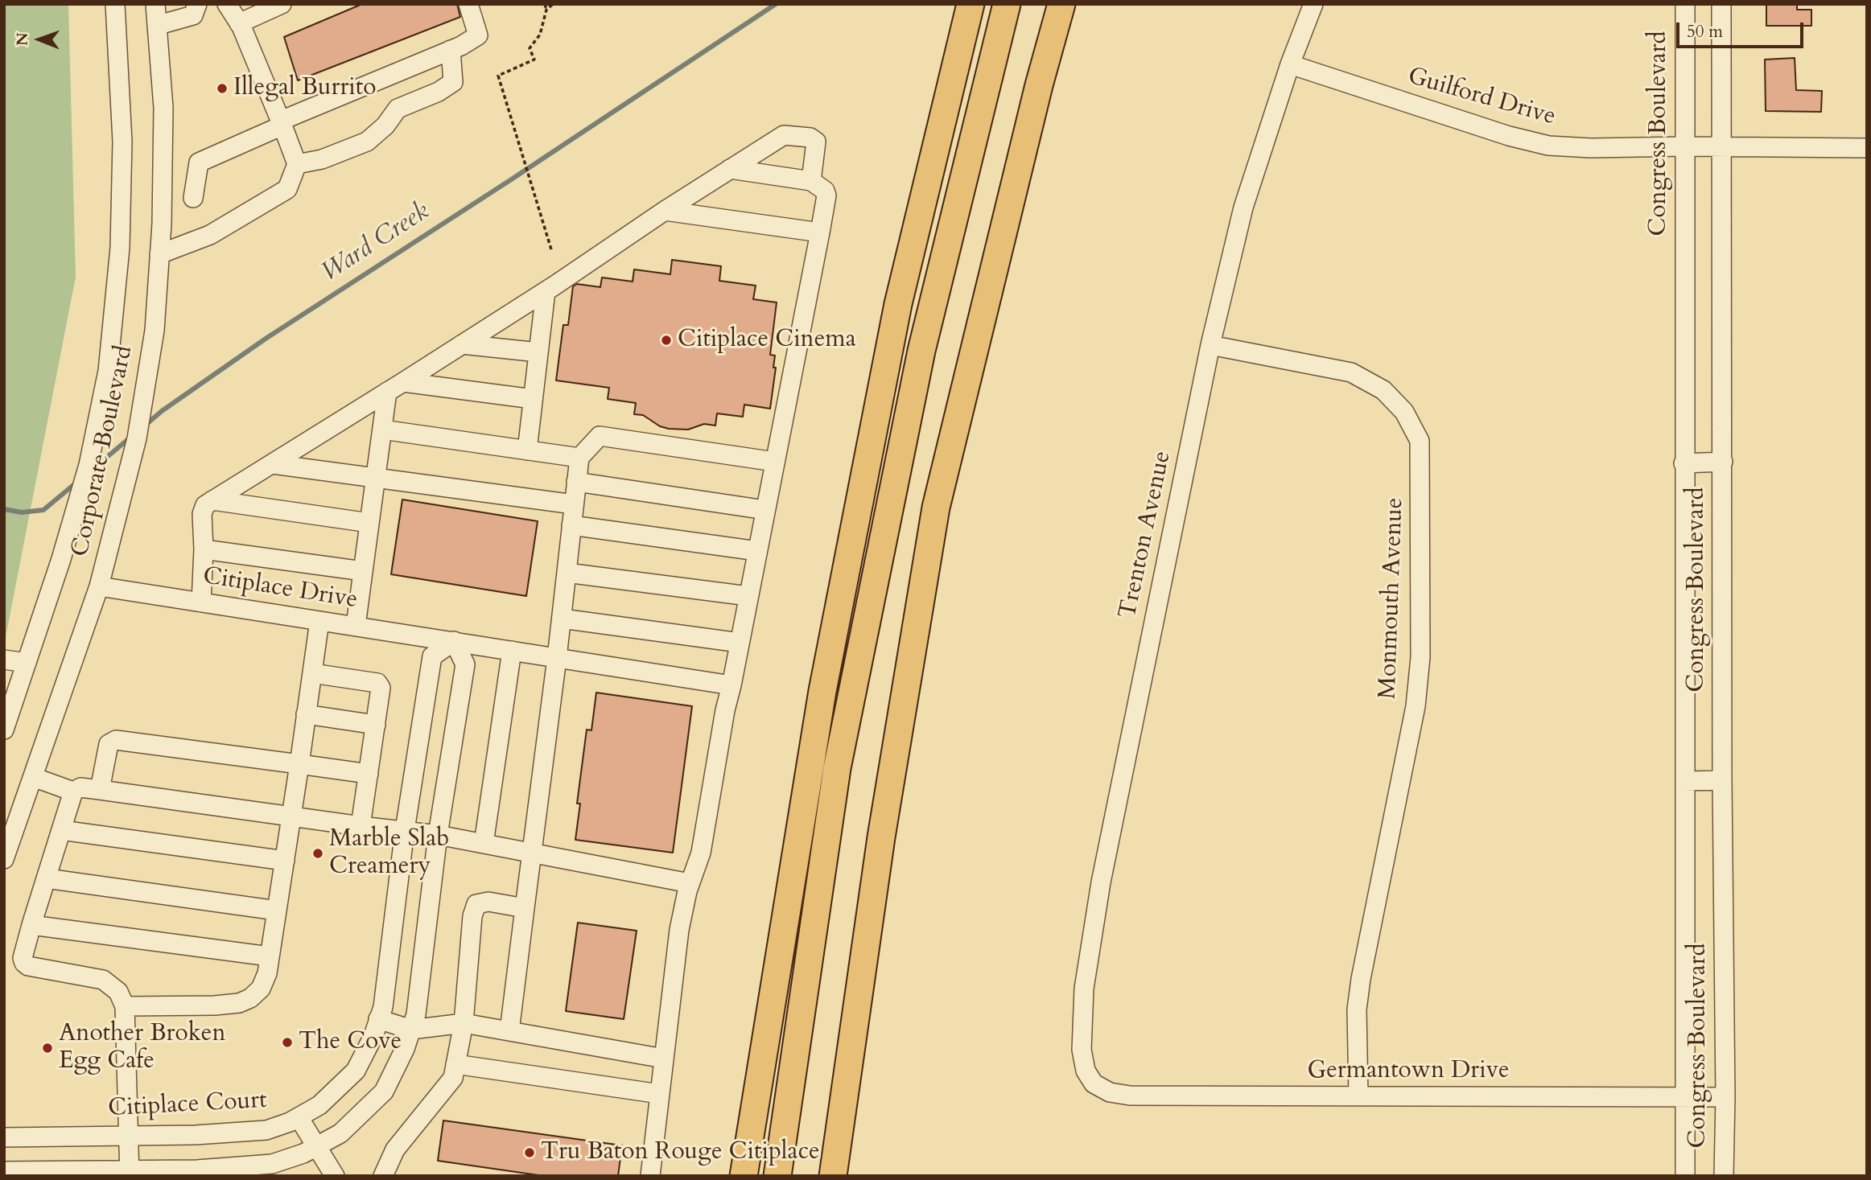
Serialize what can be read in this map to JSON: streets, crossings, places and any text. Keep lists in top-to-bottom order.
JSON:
{
  "streets": {
    "street": [
      "Guilford Drive",
      "Congress Boulevard",
      "Corporate Boulevard",
      "Trenton Avenue",
      "Citiplace Drive",
      "Monmouth Avenue",
      "Germantown Drive",
      "Citiplace Court"
    ]
  },
  "crossings": [
    ["Guilford Drive", "Congress Boulevard"],
    ["Guilford Drive", "Trenton Avenue"],
    ["Congress Boulevard", "Germantown Drive"],
    ["Corporate Boulevard", "Citiplace Drive"],
    ["Trenton Avenue", "Monmouth Avenue"],
    ["Trenton Avenue", "Germantown Drive"],
    ["Citiplace Drive", "Citiplace Court"],
    ["Monmouth Avenue", "Germantown Drive"]
  ],
  "water": ["Ward Creek"],
  "places": [
    "Illegal Burrito",
    "Citiplace Cinema",
    "Marble Slab Creamery",
    "The Cove",
    "Another Broken Egg Cafe",
    "Tru Baton Rouge Citiplace"
  ],
  "scale_bar": "50 m",
  "north": "left"
}
